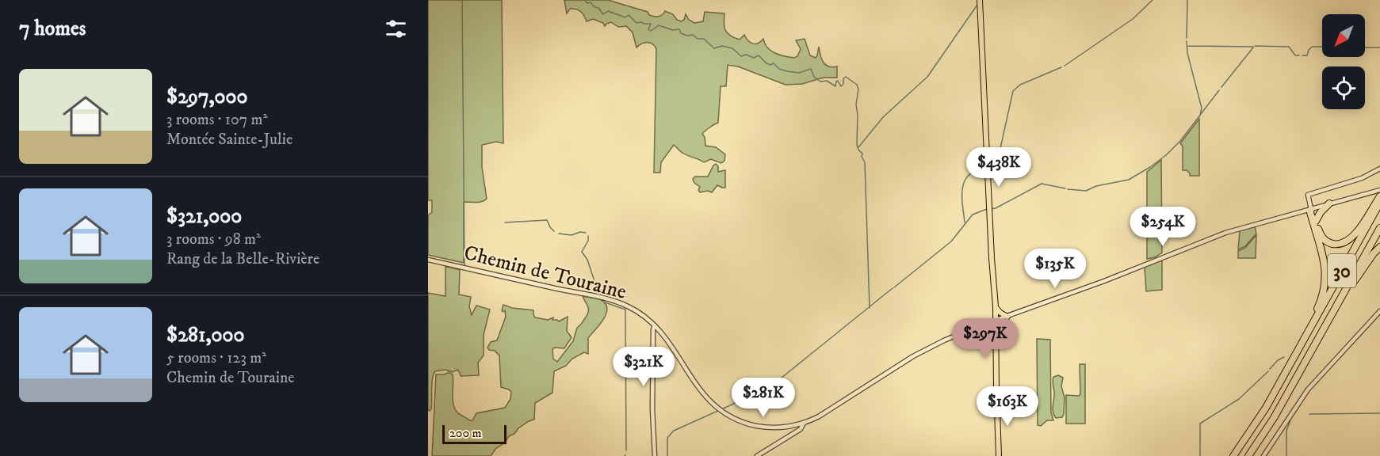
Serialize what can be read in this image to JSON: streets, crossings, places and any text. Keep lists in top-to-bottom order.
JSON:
{
  "streets": {
    "highway": ["30"],
    "street": ["Chemin de Touraine"]
  },
  "scale_bar": "200 m",
  "north": "bottom left",
  "page": {
    "heading": "7 homes",
    "list": [
      {
        "name": "$297,000",
        "note": "3 rooms · 107 m² · Montée Sainte-Julie"
      },
      {
        "name": "$321,000",
        "note": "3 rooms · 98 m² · Rang de la Belle-Rivière"
      },
      {
        "name": "$281,000",
        "note": "5 rooms · 123 m² · Chemin de Touraine"
      }
    ],
    "price": [
      "$438K",
      "$254K",
      "$135K",
      "$297K",
      "$321K",
      "$281K",
      "$163K"
    ],
    "scale": "200 m"
  }
}
